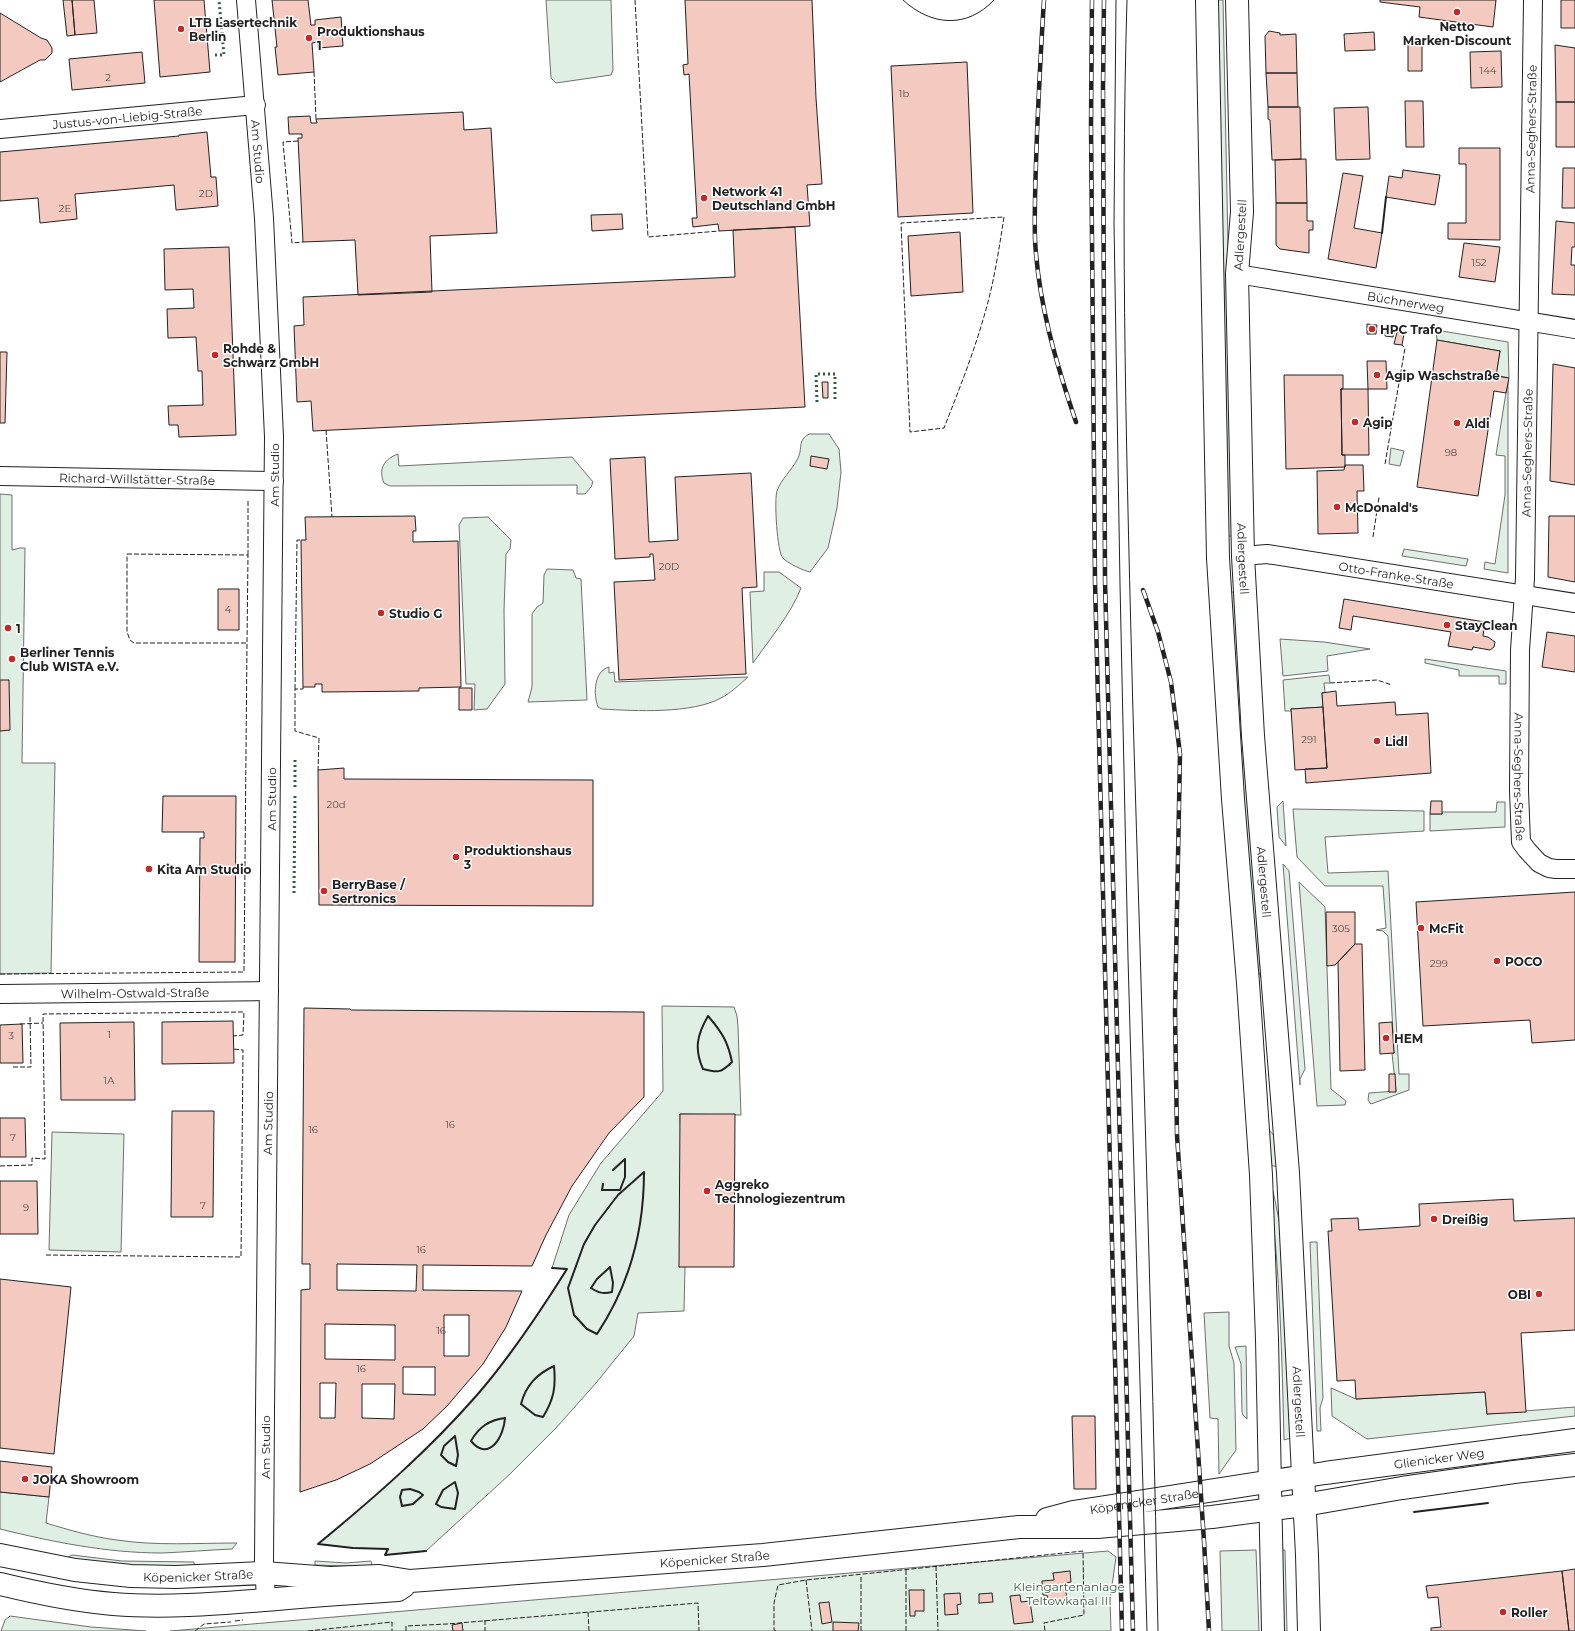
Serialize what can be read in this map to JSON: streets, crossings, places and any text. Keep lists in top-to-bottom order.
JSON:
{
  "streets": {
    "main road": [
      "Adlergestell",
      "Otto-Franke-Straße",
      "Glienicker Weg",
      "Köpenicker Straße"
    ],
    "street": [
      "Justus-von-Liebig-Straße",
      "Anna-Seghers-Straße",
      "Am Studio",
      "Büchnerweg",
      "Richard-Willstätter-Straße",
      "Wilhelm-Ostwald-Straße"
    ]
  },
  "crossings": [
    ["Justus-von-Liebig-Straße", "Am Studio"],
    ["Anna-Seghers-Straße", "Büchnerweg"],
    ["Anna-Seghers-Straße", "Otto-Franke-Straße"],
    ["Am Studio", "Richard-Willstätter-Straße"],
    ["Am Studio", "Wilhelm-Ostwald-Straße"],
    ["Am Studio", "Köpenicker Straße"],
    ["Adlergestell", "Büchnerweg"],
    ["Adlergestell", "Otto-Franke-Straße"],
    ["Adlergestell", "Glienicker Weg"],
    ["Adlergestell", "Köpenicker Straße"],
    ["Glienicker Weg", "Köpenicker Straße"]
  ],
  "parks": ["Kleingartenanlage Teltowkanal III"],
  "places": [
    "Netto Marken-Discount",
    "LTB Lasertechnik Berlin",
    "Produktionshaus 1",
    "Network 41 Deutschland GmbH",
    "HPC Trafo",
    "Rohde & Schwarz GmbH",
    "Agip Waschstraße",
    "Agip",
    "Aldi",
    "McDonald's",
    "Studio G",
    "StayClean",
    "1",
    "Berliner Tennis Club WISTA e.V.",
    "Lidl",
    "Produktionshaus 3",
    "Kita Am Studio",
    "BerryBase / Sertronics",
    "McFit",
    "POCO",
    "HEM",
    "Aggreko Technologiezentrum",
    "Dreißig",
    "OBI",
    "JOKA Showroom",
    "Roller"
  ],
  "house_numbers": [
    "144",
    "2",
    "1b",
    "2D",
    "2E",
    "152",
    "98",
    "20D",
    "4",
    "291",
    "20d",
    "305",
    "299",
    "1",
    "3",
    "1A",
    "16",
    "16",
    "7",
    "7",
    "9",
    "16",
    "16",
    "16"
  ]
}
